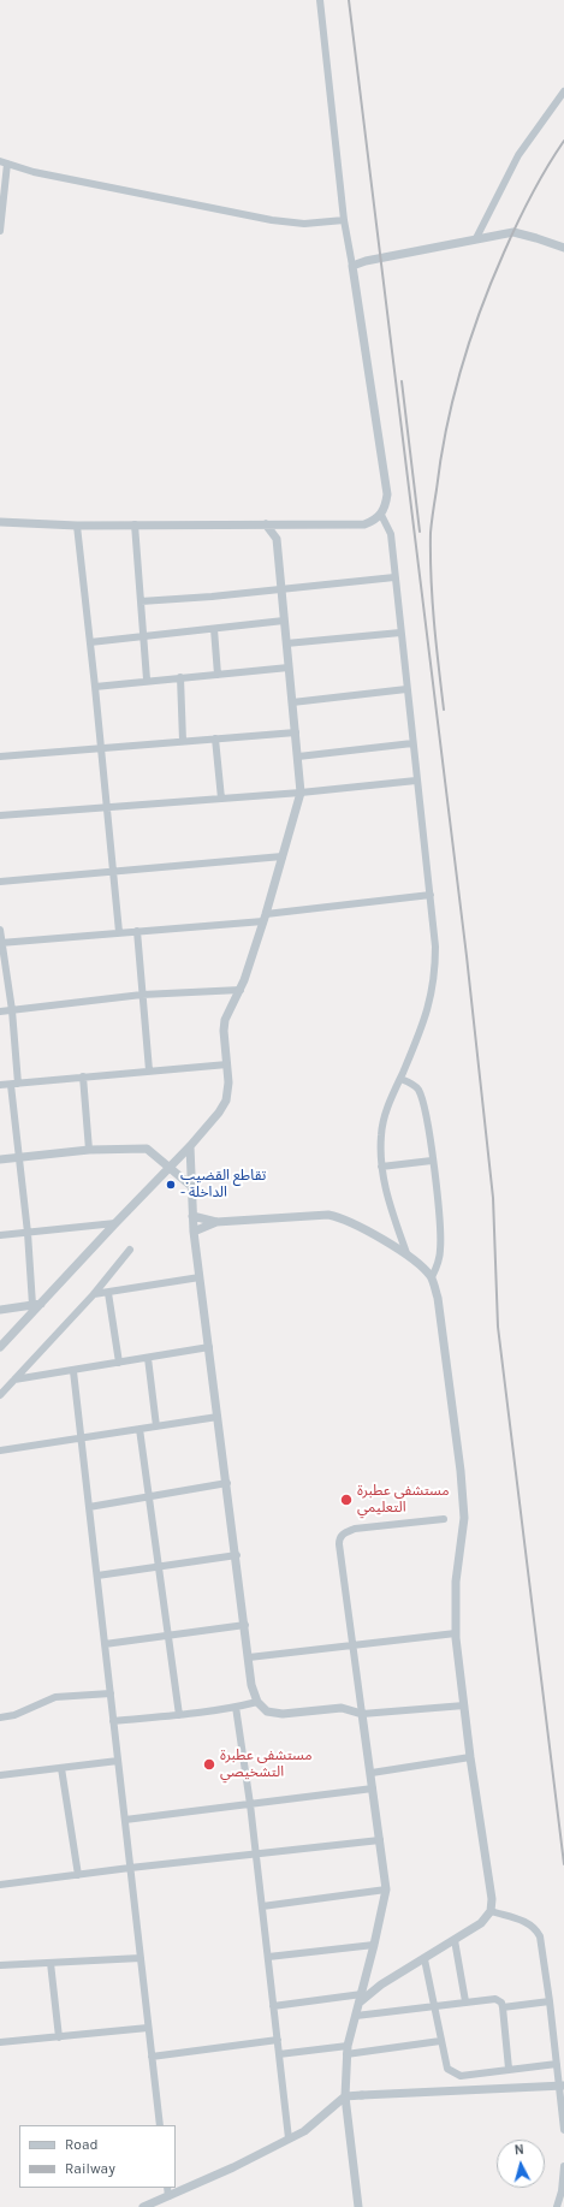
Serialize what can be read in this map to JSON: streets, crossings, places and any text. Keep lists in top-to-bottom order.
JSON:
{
  "places": ["تقاطع القضيب - الداخلة", "مستشفى عطبرة التعليمي", "مستشفى عطبرة التشخيصي"],
  "legend": ["Road", "Railway"],
  "north": "top"
}
